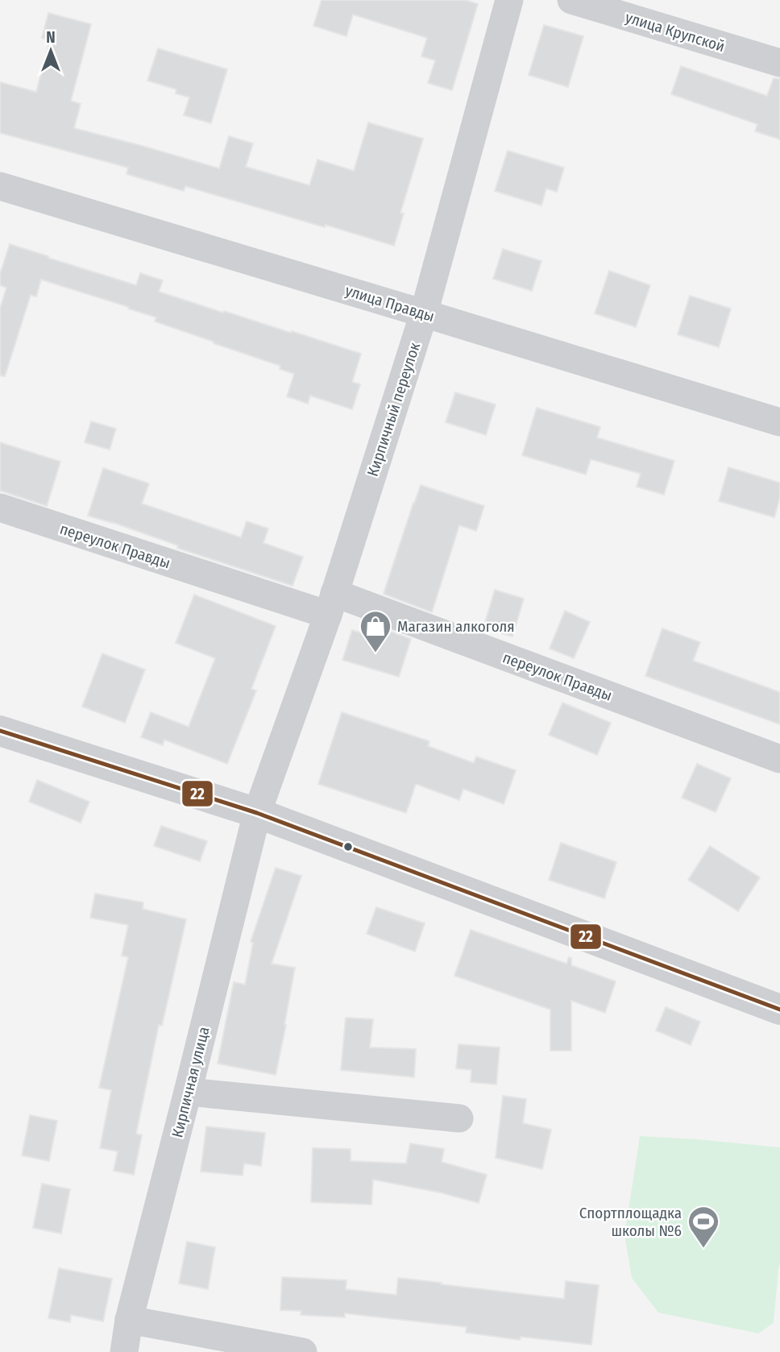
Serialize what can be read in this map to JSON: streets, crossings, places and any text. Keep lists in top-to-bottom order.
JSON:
{
  "streets": {
    "street": [
      "улица Крупской",
      "улица Правды",
      "Кирпичный переулок",
      "переулок Правды",
      "Кирпичная улица"
    ]
  },
  "crossings": [
    ["улица Правды", "Кирпичный переулок"],
    ["Кирпичный переулок", "переулок Правды"],
    ["Кирпичный переулок", "Кирпичная улица"]
  ],
  "places": {
    "shop": ["Магазин алкоголя"],
    "sports": ["Спортплощадка школы №6"]
  },
  "lines": ["transit line 22"],
  "north": "top"
}
